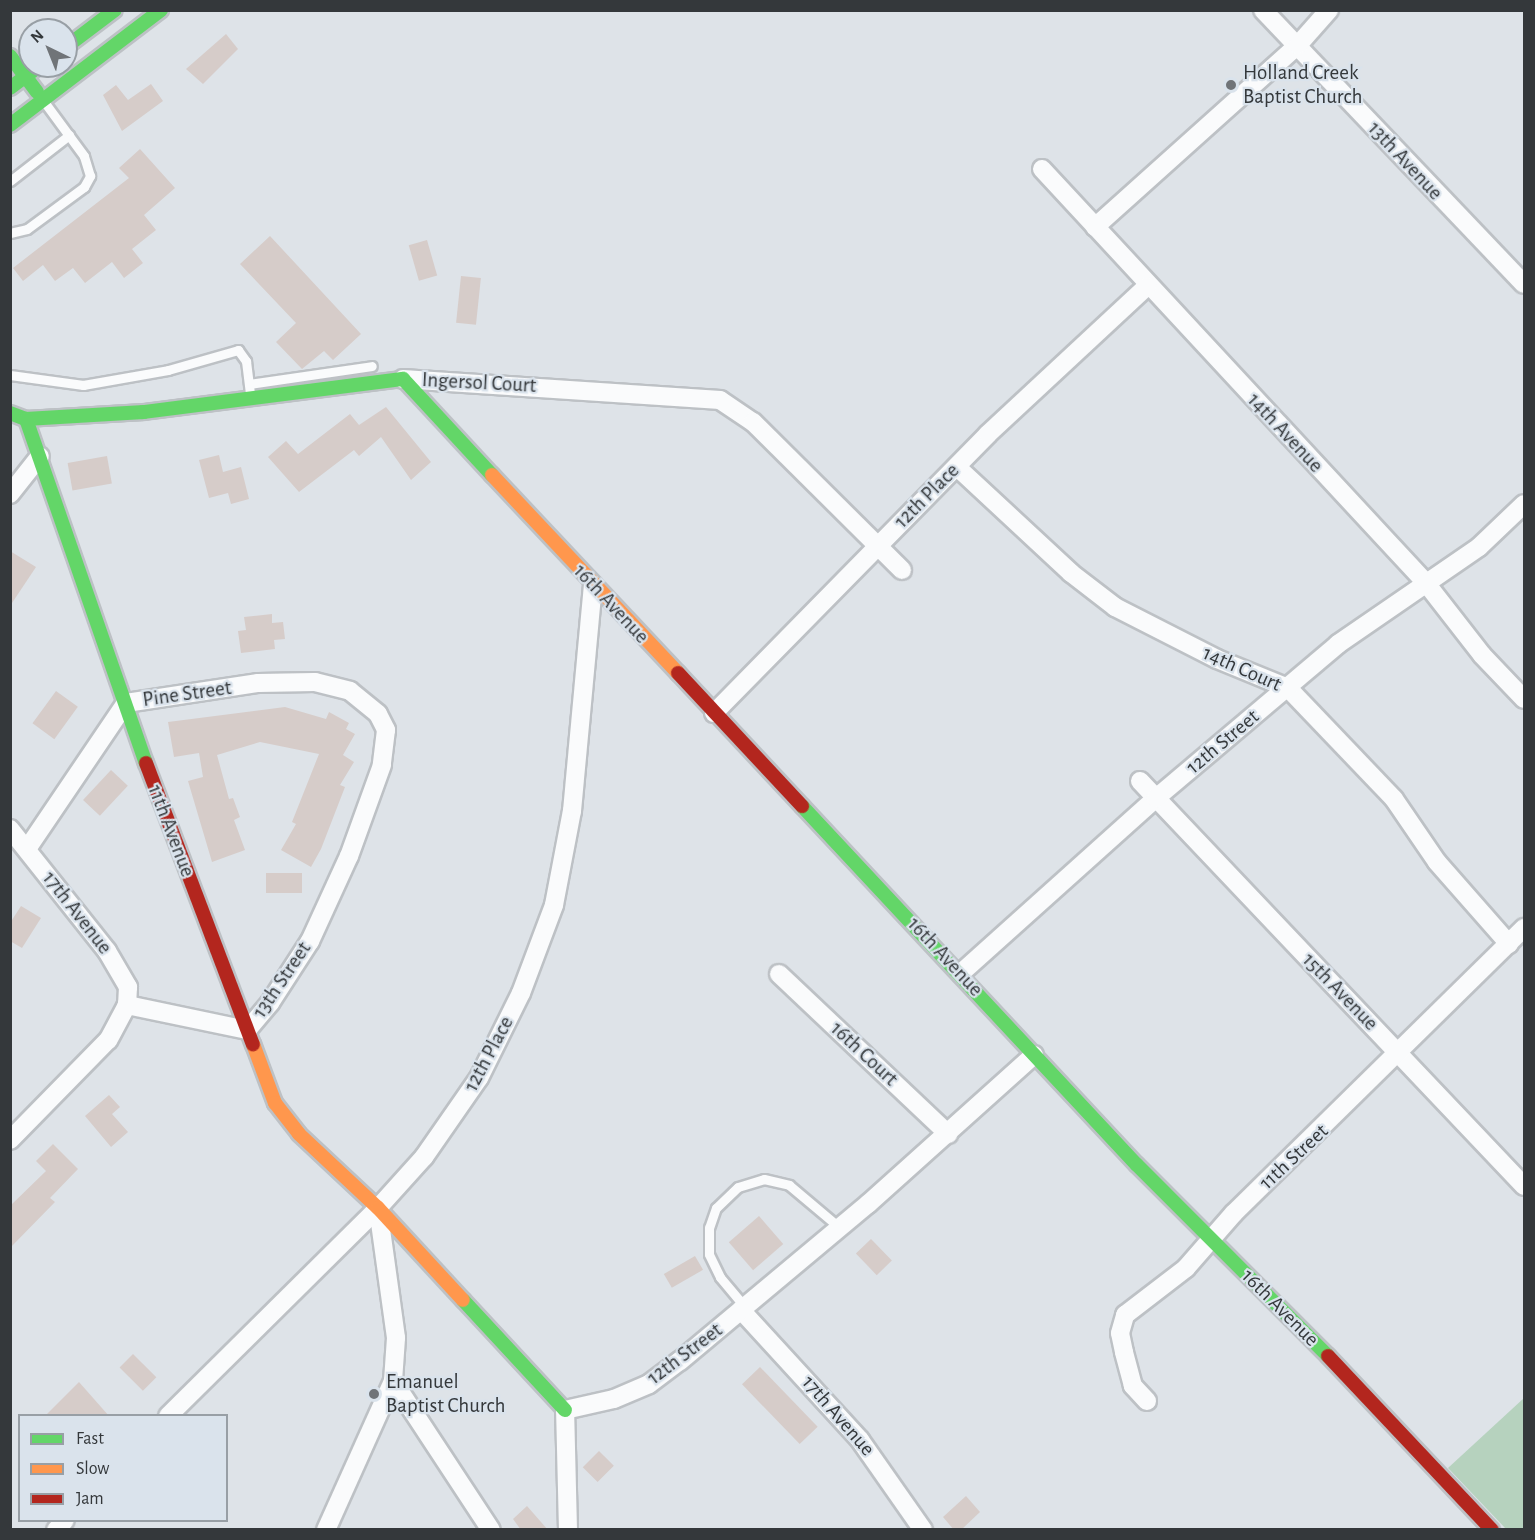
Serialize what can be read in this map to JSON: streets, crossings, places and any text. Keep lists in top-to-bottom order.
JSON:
{
  "streets": {
    "street": [
      "13th Avenue",
      "Ingersol Court",
      "14th Avenue",
      "12th Place",
      "16th Avenue",
      "14th Court",
      "Pine Street",
      "12th Street",
      "11th Avenue",
      "17th Avenue",
      "13th Street",
      "15th Avenue",
      "16th Court",
      "11th Street"
    ]
  },
  "crossings": [
    ["Ingersol Court", "12th Place"],
    ["Ingersol Court", "16th Avenue"],
    ["Ingersol Court", "11th Avenue"],
    ["14th Avenue", "12th Place"],
    ["14th Avenue", "12th Street"],
    ["12th Place", "16th Avenue"],
    ["12th Place", "14th Court"],
    ["12th Place", "11th Avenue"],
    ["16th Avenue", "12th Street"],
    ["16th Avenue", "11th Street"],
    ["14th Court", "12th Street"],
    ["14th Court", "11th Street"],
    ["Pine Street", "11th Avenue"],
    ["Pine Street", "17th Avenue"],
    ["Pine Street", "13th Street"],
    ["12th Street", "17th Avenue"],
    ["12th Street", "15th Avenue"],
    ["12th Street", "16th Court"],
    ["11th Avenue", "13th Street"],
    ["17th Avenue", "13th Street"],
    ["15th Avenue", "11th Street"]
  ],
  "places": ["Holland Creek Baptist Church", "Emanuel Baptist Church"],
  "legend": ["Fast", "Slow", "Jam"],
  "north": "top left"
}
